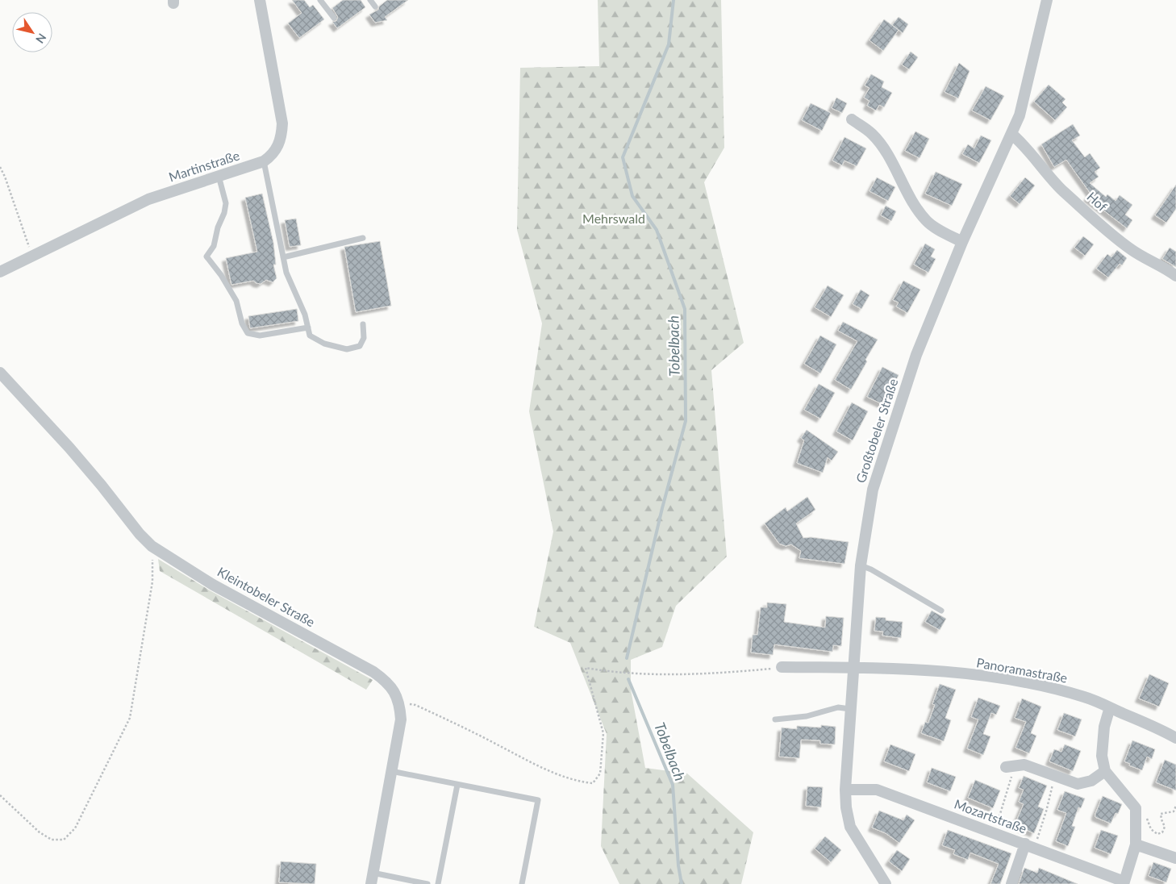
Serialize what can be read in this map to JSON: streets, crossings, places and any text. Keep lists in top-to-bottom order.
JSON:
{
  "streets": {
    "street": [
      "Martinstraße",
      "Hof",
      "Großtobeler Straße",
      "Kleintobeler Straße",
      "Panoramastraße",
      "Mozartstraße"
    ]
  },
  "crossings": [
    ["Hof", "Großtobeler Straße"],
    ["Großtobeler Straße", "Panoramastraße"],
    ["Großtobeler Straße", "Mozartstraße"]
  ],
  "water": ["Tobelbach"],
  "parks": ["Mehrswald"],
  "north": "bottom right"
}
